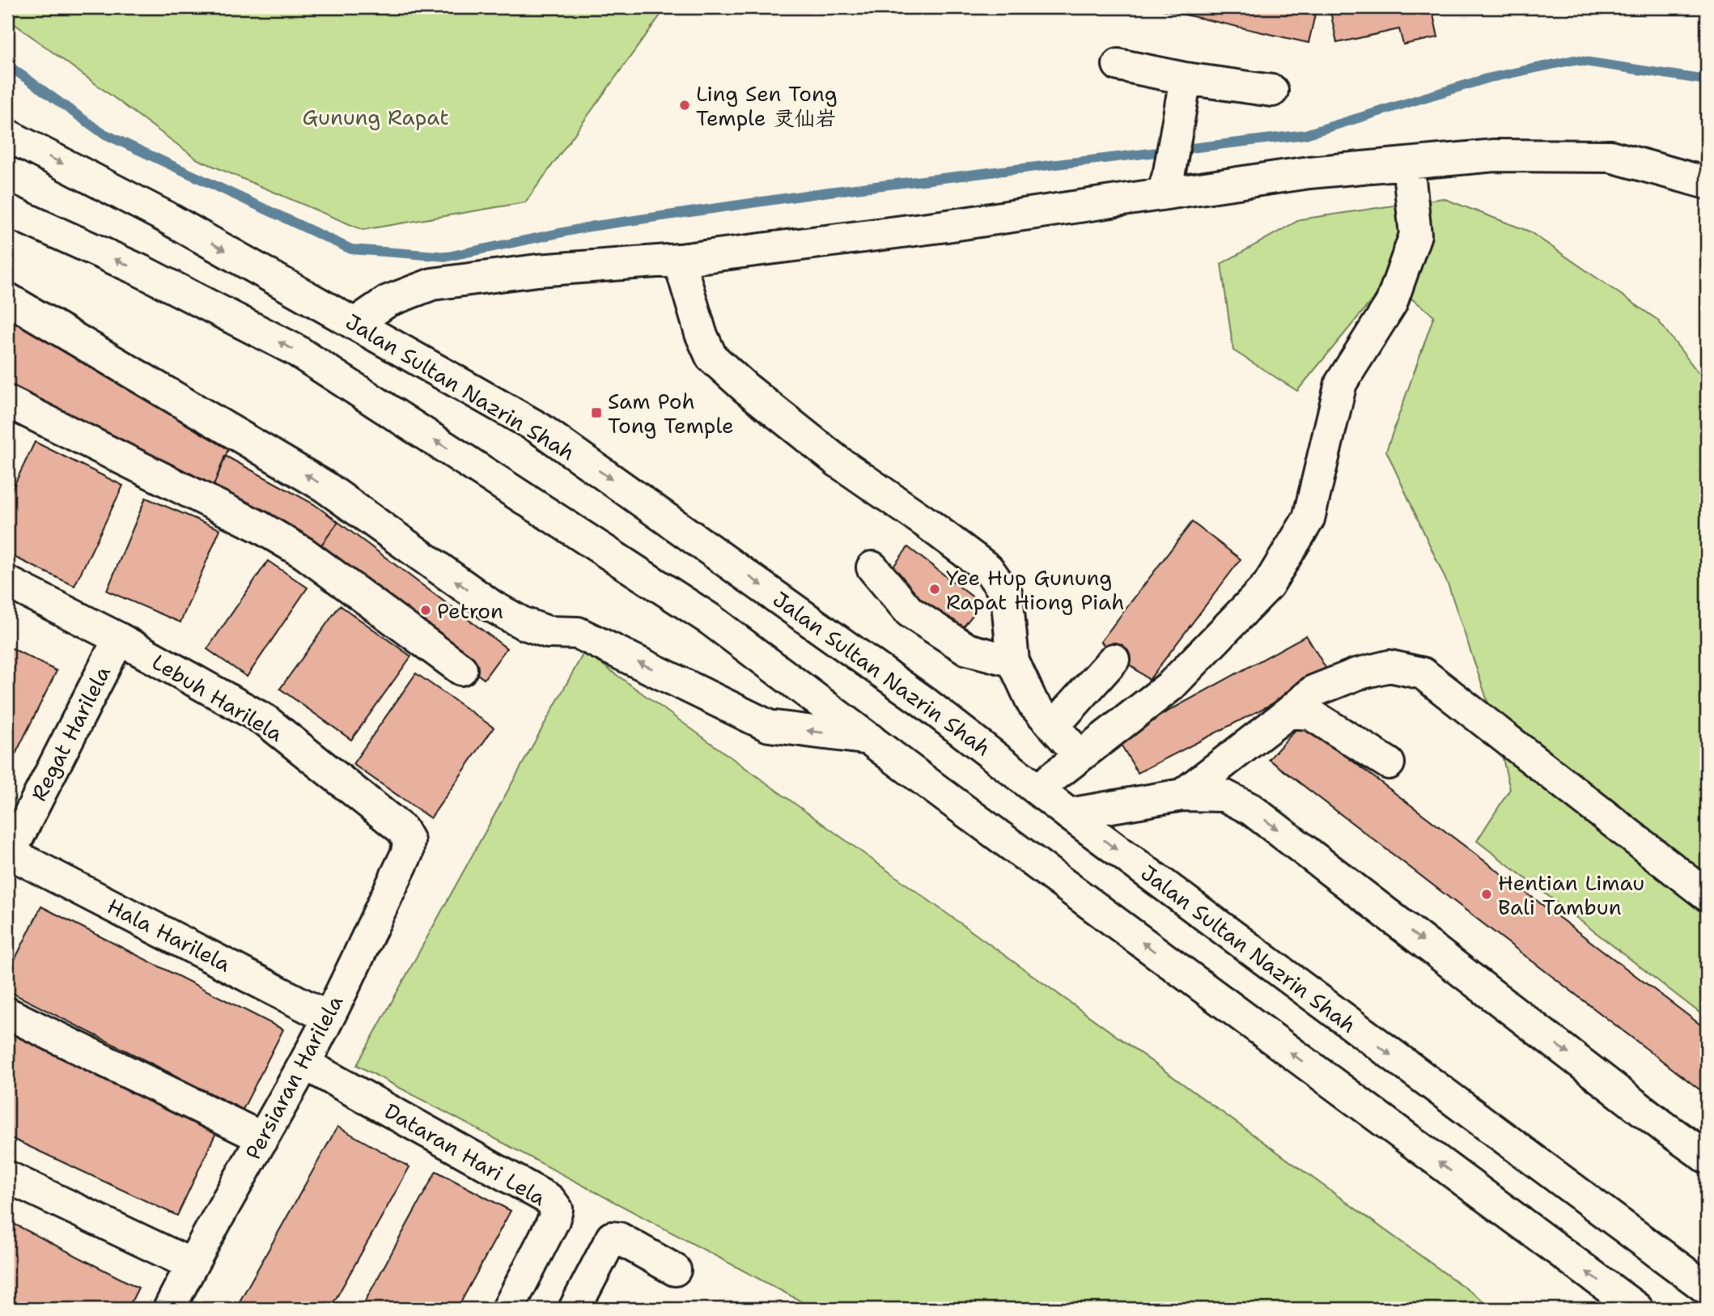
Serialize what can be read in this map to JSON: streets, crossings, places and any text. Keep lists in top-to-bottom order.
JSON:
{
  "streets": {
    "main road": [
      "Jalan Sultan Nazrin Shah",
      "Lebuh Harilela",
      "Regat Harilela",
      "Hala Harilela",
      "Persiaran Harilela",
      "Dataran Hari Lela"
    ]
  },
  "crossings": [
    ["Lebuh Harilela", "Regat Harilela"],
    ["Lebuh Harilela", "Persiaran Harilela"],
    ["Regat Harilela", "Hala Harilela"],
    ["Hala Harilela", "Persiaran Harilela"],
    ["Persiaran Harilela", "Dataran Hari Lela"]
  ],
  "parks": ["Gunung Rapat"],
  "places": {
    "other": [
      "Ling Sen Tong Temple 灵仙岩",
      "Yee Hup Gunung Rapat Hiong Piah",
      "Petron",
      "Hentian Limau Bali Tambun"
    ],
    "transit": ["Sam Poh Tong Temple"]
  }
}
